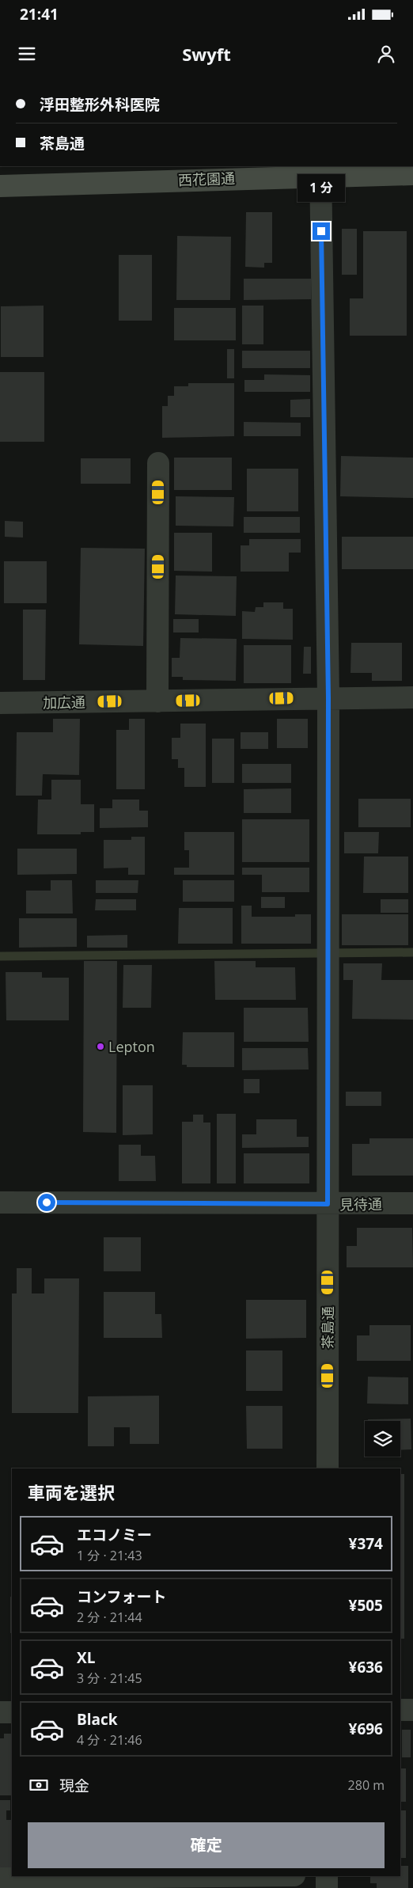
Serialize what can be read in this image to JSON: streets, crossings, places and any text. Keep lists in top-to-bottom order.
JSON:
{
  "streets": {
    "street": [
      "西花園通",
      "加広通",
      "見待通",
      "茶島通"
    ]
  },
  "crossings": [
    ["西花園通", "茶島通"],
    ["加広通", "茶島通"],
    ["見待通", "茶島通"]
  ],
  "places": ["Lepton"],
  "page": {
    "status": "21:41",
    "header": "Swyft",
    "banner": ["浮田整形外科医院", "茶島通"],
    "bubble": "1 分",
    "heading": "車両を選択",
    "list": [
      {
        "name": "エコノミー",
        "note": "1 分 · 21:43",
        "value": "¥374"
      },
      {
        "name": "コンフォート",
        "note": "2 分 · 21:44",
        "value": "¥505"
      },
      {
        "name": "XL",
        "note": "3 分 · 21:45",
        "value": "¥636"
      },
      {
        "name": "Black",
        "note": "4 分 · 21:46",
        "value": "¥696"
      }
    ],
    "pay": ["現金", "280 m"],
    "buttons": "確定"
  }
}
